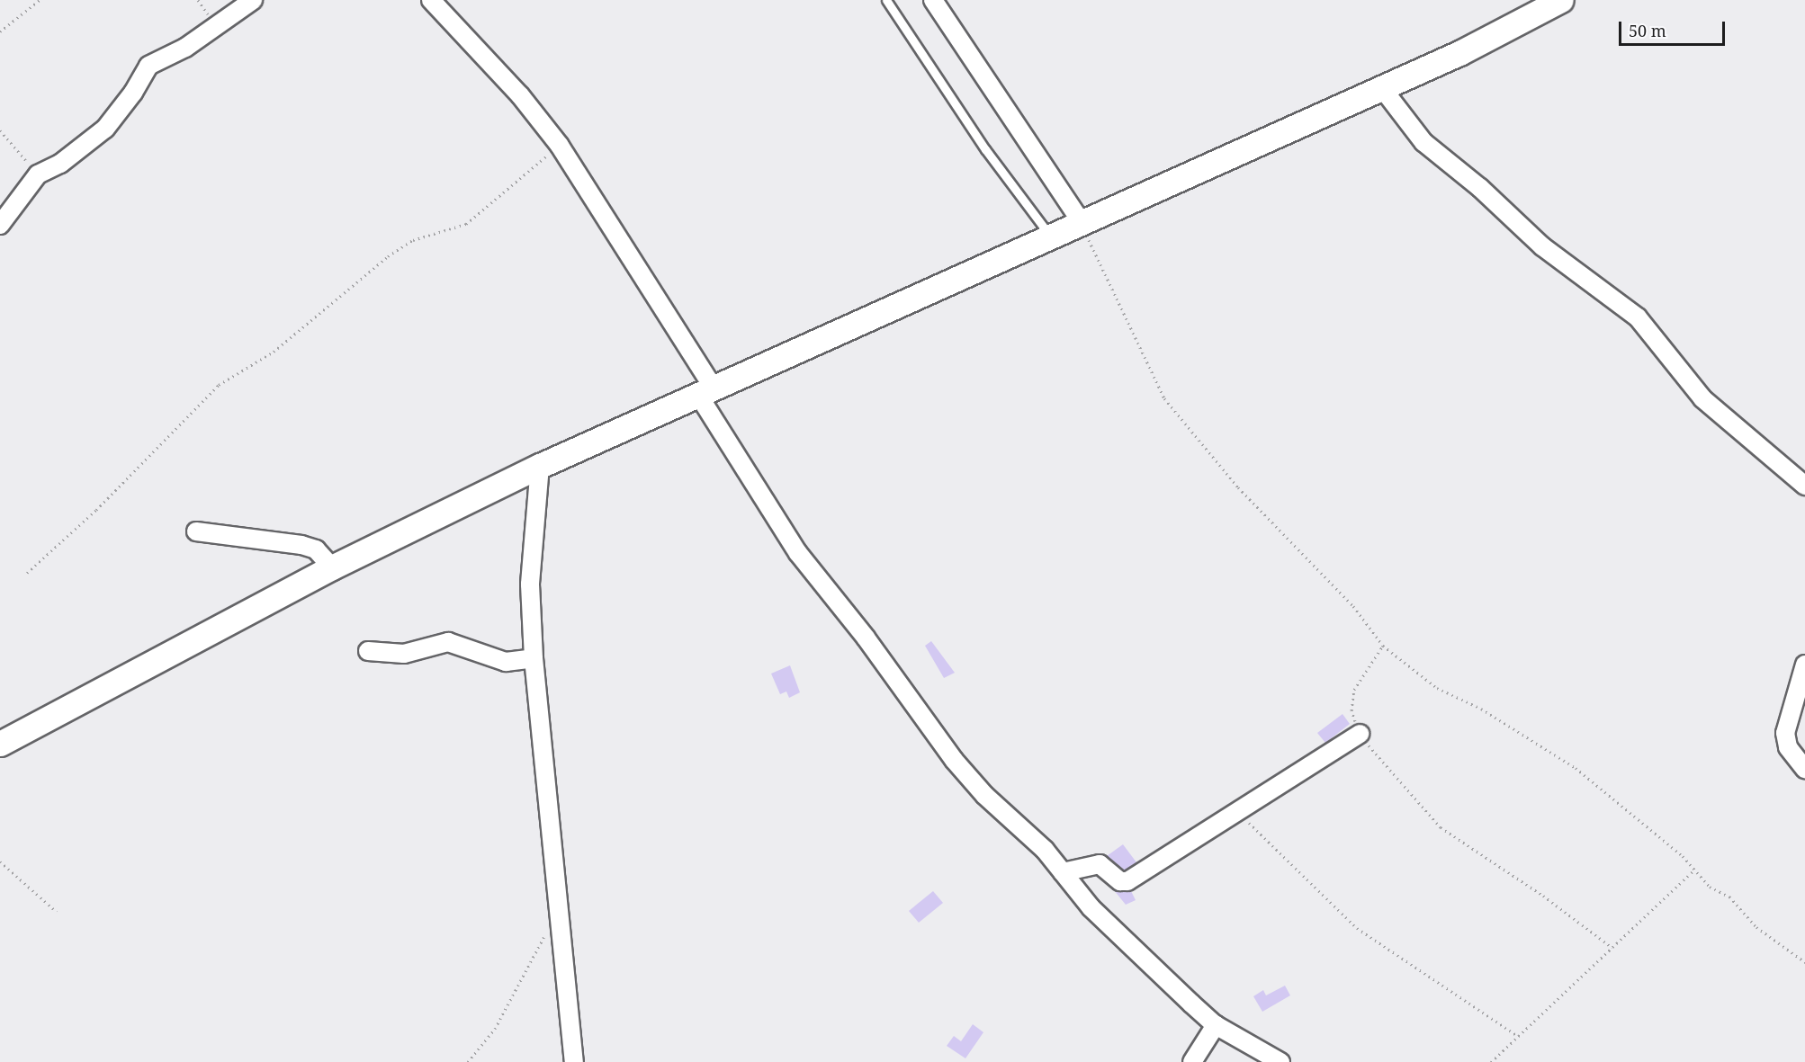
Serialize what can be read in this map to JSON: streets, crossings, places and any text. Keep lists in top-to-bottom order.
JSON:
{
  "scale_bar": "50 m"
}
